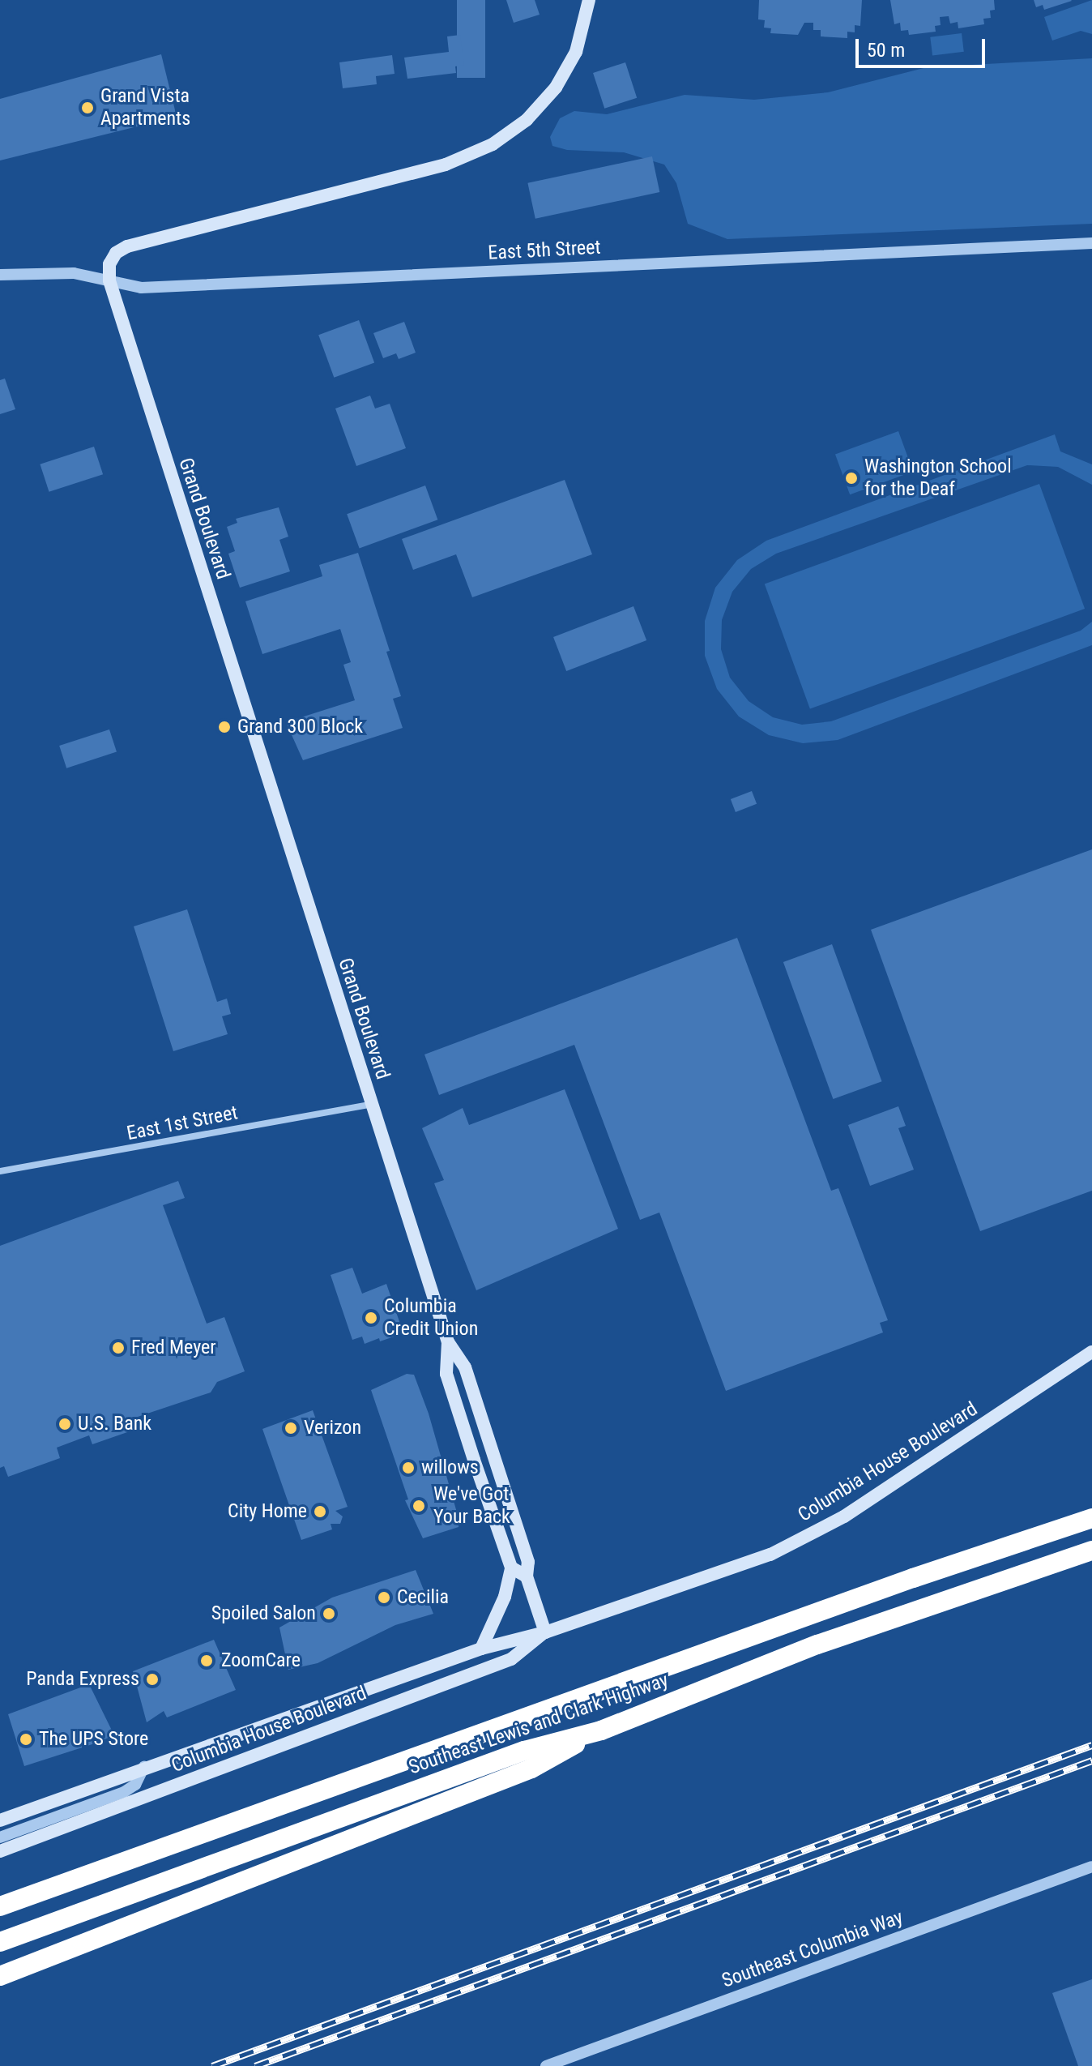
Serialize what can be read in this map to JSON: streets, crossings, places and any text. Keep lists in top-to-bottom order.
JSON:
{
  "streets": {
    "highway": ["Southeast Lewis and Clark Highway"],
    "main road": ["Grand Boulevard", "Columbia House Boulevard"],
    "street": ["East 5th Street", "East 1st Street", "Southeast Columbia Way"]
  },
  "crossings": [
    ["East 5th Street", "Grand Boulevard"],
    ["Grand Boulevard", "East 1st Street"],
    ["Grand Boulevard", "Columbia House Boulevard"]
  ],
  "places": [
    "Grand Vista Apartments",
    "Washington School for the Deaf",
    "Grand 300 Block",
    "Columbia Credit Union",
    "Fred Meyer",
    "U.S. Bank",
    "Verizon",
    "willows",
    "We've Got Your Back",
    "City Home",
    "Cecilia",
    "Spoiled Salon",
    "ZoomCare",
    "Panda Express",
    "The UPS Store"
  ],
  "scale_bar": "50 m"
}
